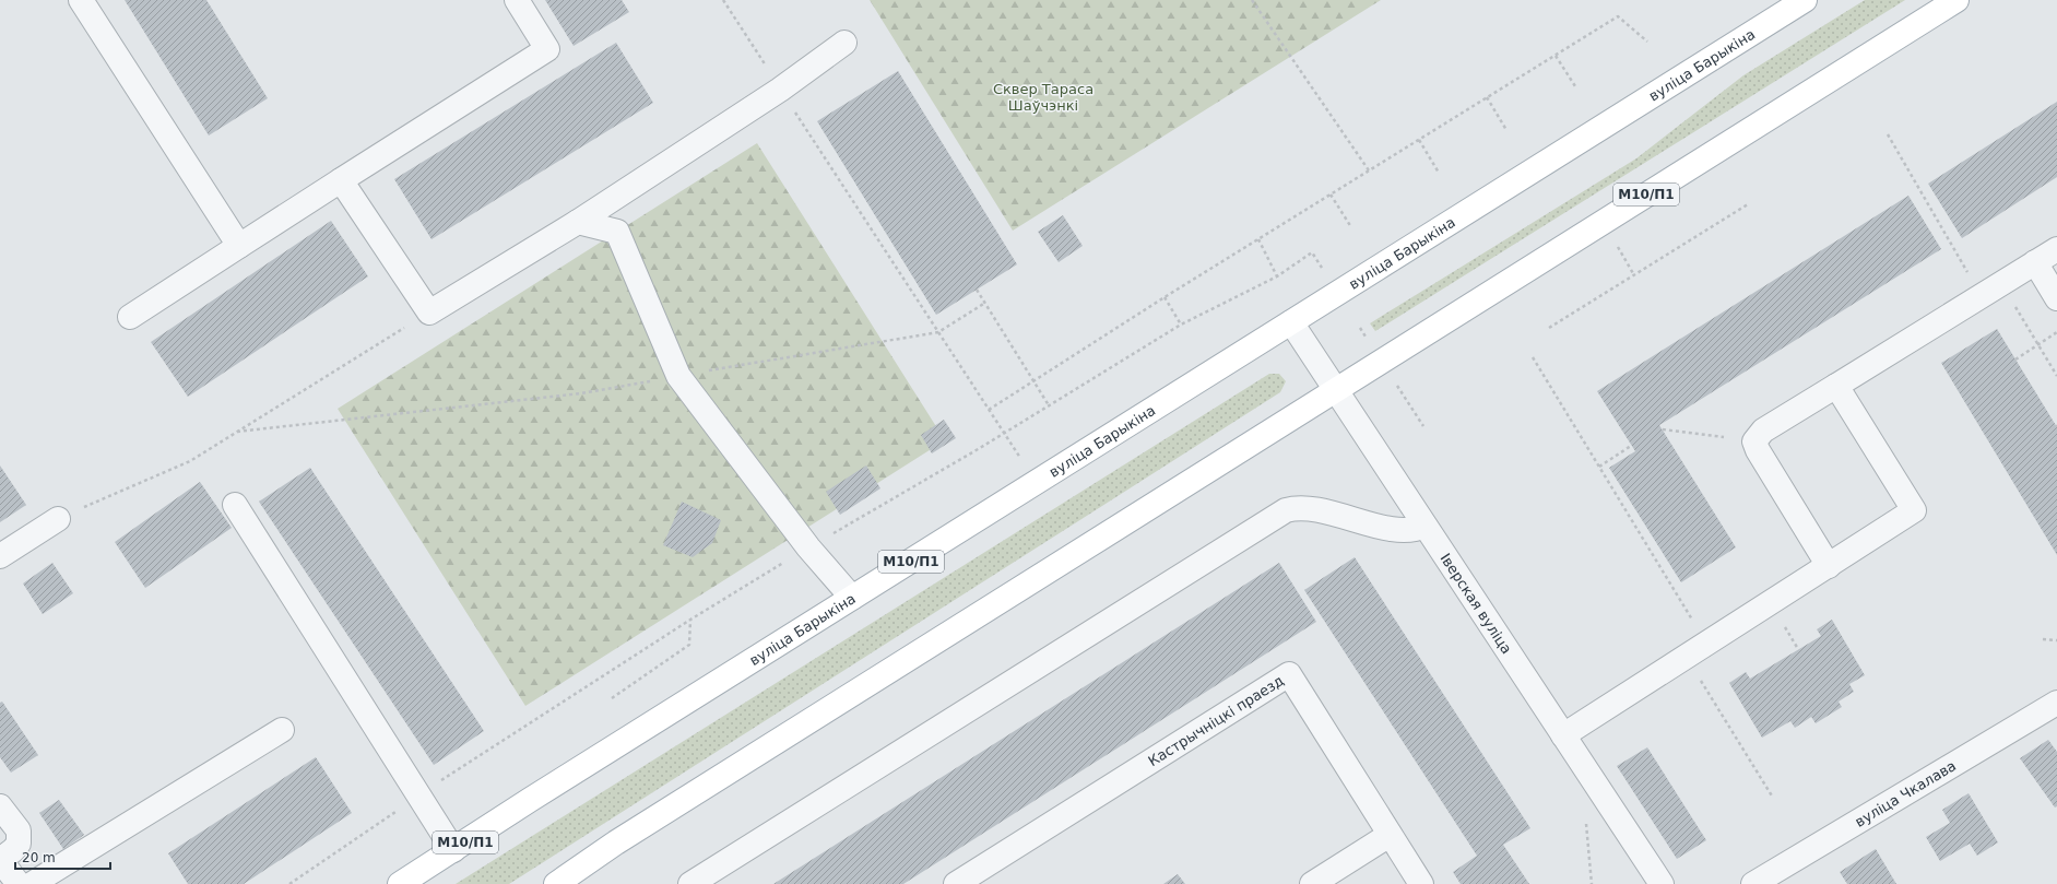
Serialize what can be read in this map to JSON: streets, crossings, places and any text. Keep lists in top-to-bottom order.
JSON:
{
  "streets": {
    "main road": ["вуліца Барыкіна", "М10/П1"],
    "street": ["Іверская вуліца", "Кастрычніцкі праезд", "вуліца Чкалава"]
  },
  "crossings": [
    ["вуліца Барыкіна", "Іверская вуліца"],
    ["М10/П1", "Іверская вуліца"]
  ],
  "parks": ["Сквер Тараса Шаўчэнкі"],
  "scale_bar": "20 m"
}
